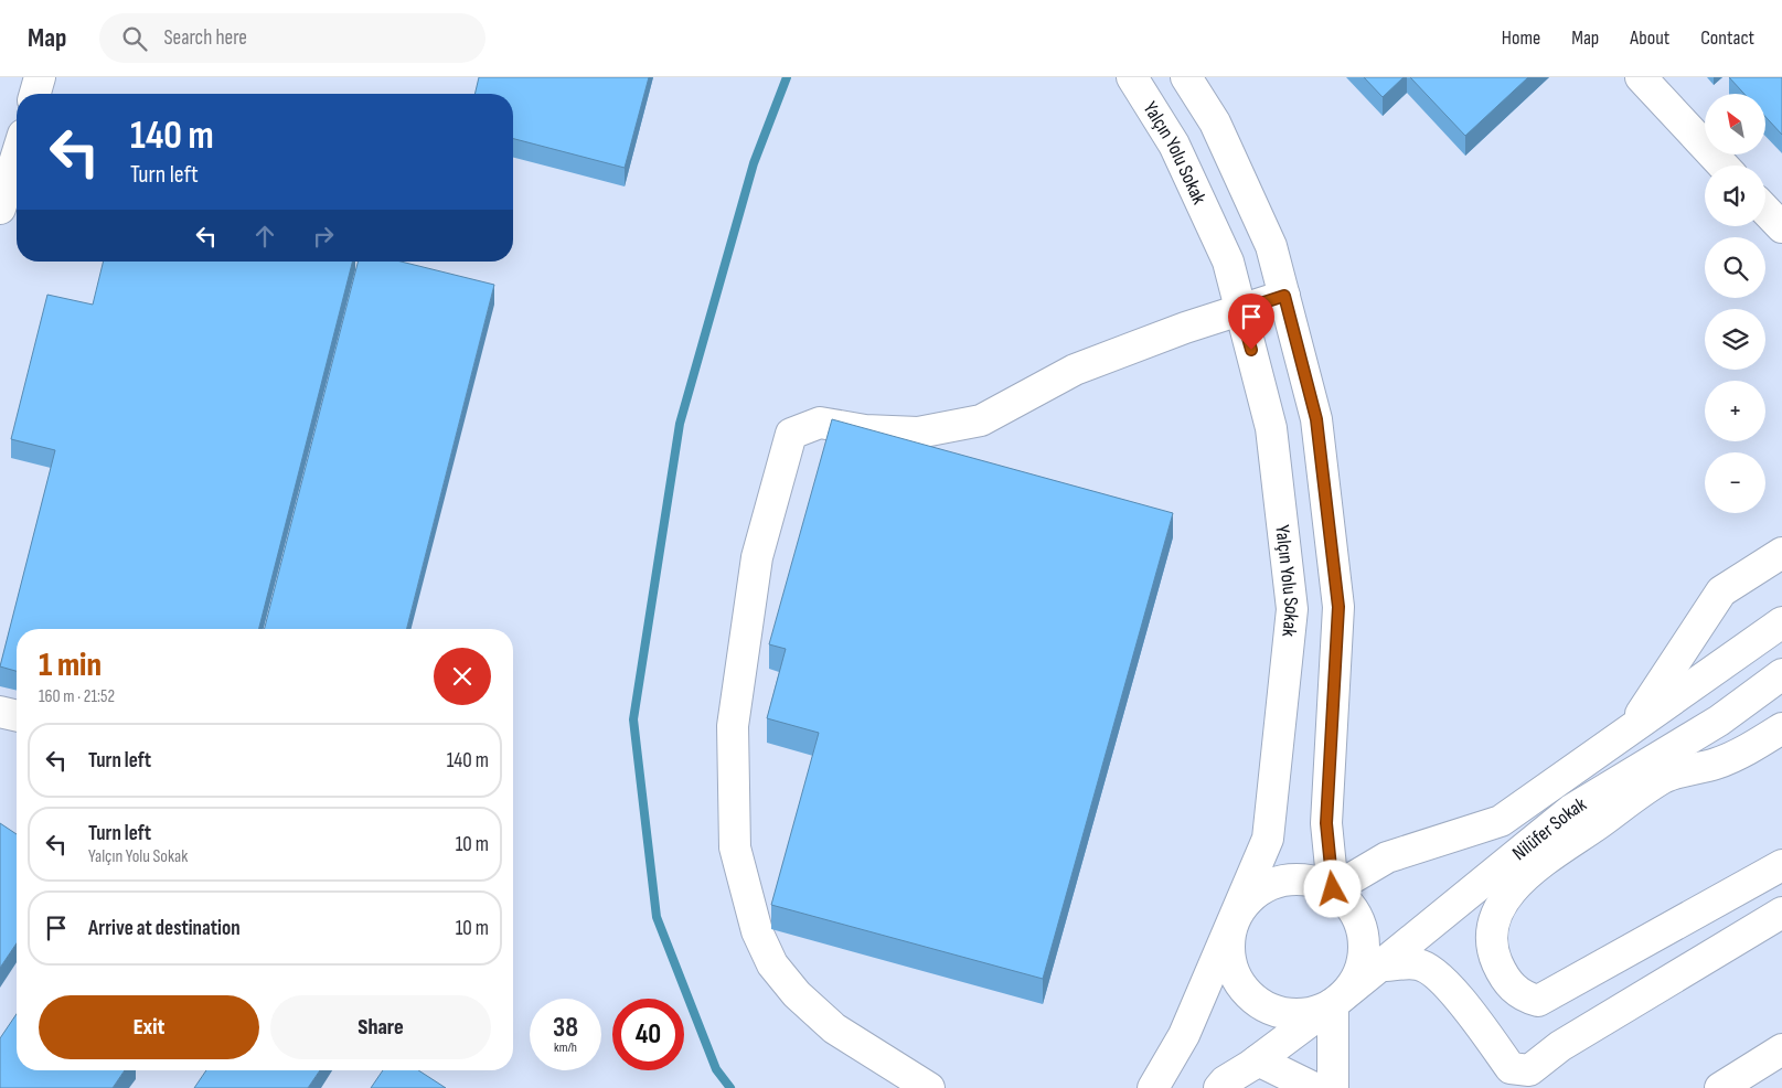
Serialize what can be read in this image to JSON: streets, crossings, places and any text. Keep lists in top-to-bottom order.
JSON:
{
  "streets": {
    "street": ["Yalçın Yolu Sokak", "Nilüfer Sokak"]
  },
  "crossings": [
    ["Yalçın Yolu Sokak", "Nilüfer Sokak"]
  ],
  "north": "top left",
  "page": {
    "header": "Map",
    "search": "Search here",
    "nav": [
      "Home",
      "Map",
      "About",
      "Contact"
    ],
    "map_buttons": ["+", "−"],
    "turn": ["140 m", "Turn left"],
    "heading": ["1 min", "160 m · 21:52"],
    "list": [
      {
        "name": "Turn left",
        "value": "140 m"
      },
      {
        "name": "Turn left",
        "note": "Yalçın Yolu Sokak",
        "value": "10 m"
      },
      {
        "name": "Arrive at destination",
        "value": "10 m"
      }
    ],
    "buttons": ["Exit", "Share"],
    "speed": "38 km/h",
    "limit": "40"
  }
}
